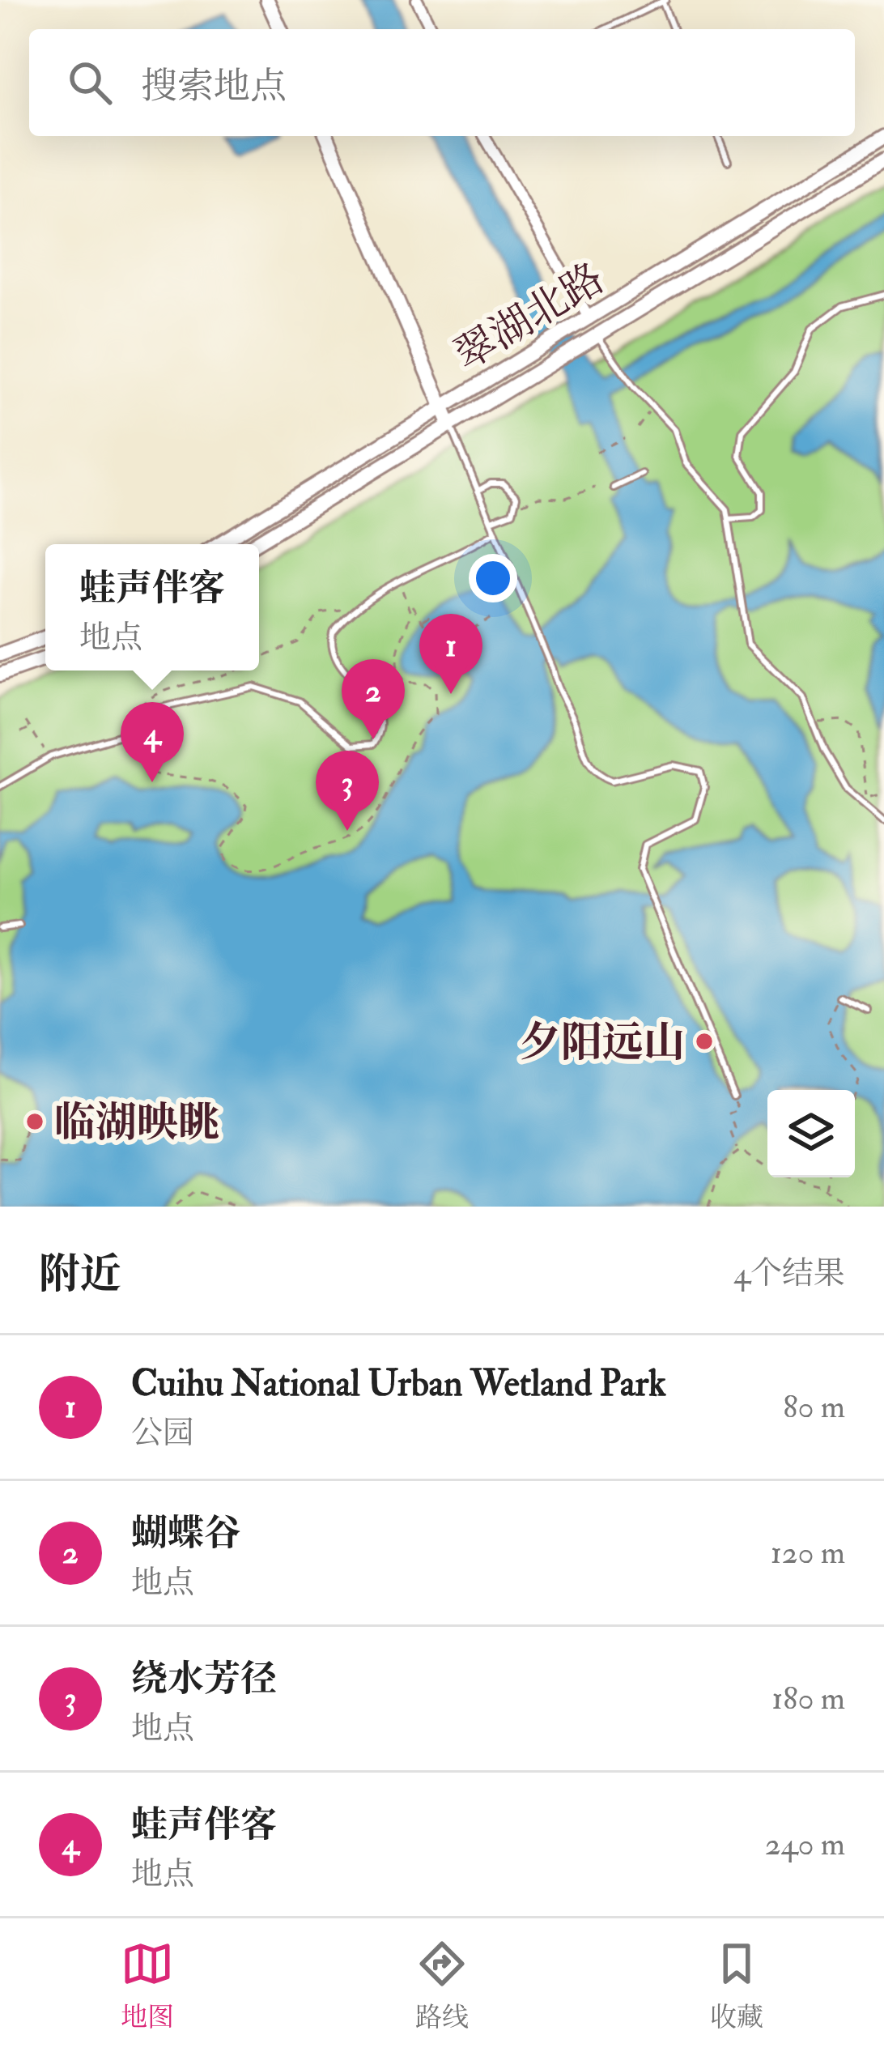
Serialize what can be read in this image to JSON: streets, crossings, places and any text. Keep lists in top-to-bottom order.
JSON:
{
  "streets": {
    "street": ["翠湖北路"]
  },
  "places": ["夕阳远山", "临湖映眺"],
  "page": {
    "search": "搜索地点",
    "popup": ["蛙声伴客", "地点"],
    "pins": [
      "1",
      "2",
      "4",
      "3"
    ],
    "heading": ["附近", "4个结果"],
    "list": [
      {
        "mark": "1",
        "name": "Cuihu National Urban Wetland Park",
        "note": "公园",
        "value": "80 m"
      },
      {
        "mark": "2",
        "name": "蝴蝶谷",
        "note": "地点",
        "value": "120 m"
      },
      {
        "mark": "3",
        "name": "绕水芳径",
        "note": "地点",
        "value": "180 m"
      },
      {
        "mark": "4",
        "name": "蛙声伴客",
        "note": "地点",
        "value": "240 m"
      }
    ],
    "nav": ["地图", "路线", "收藏"]
  }
}
